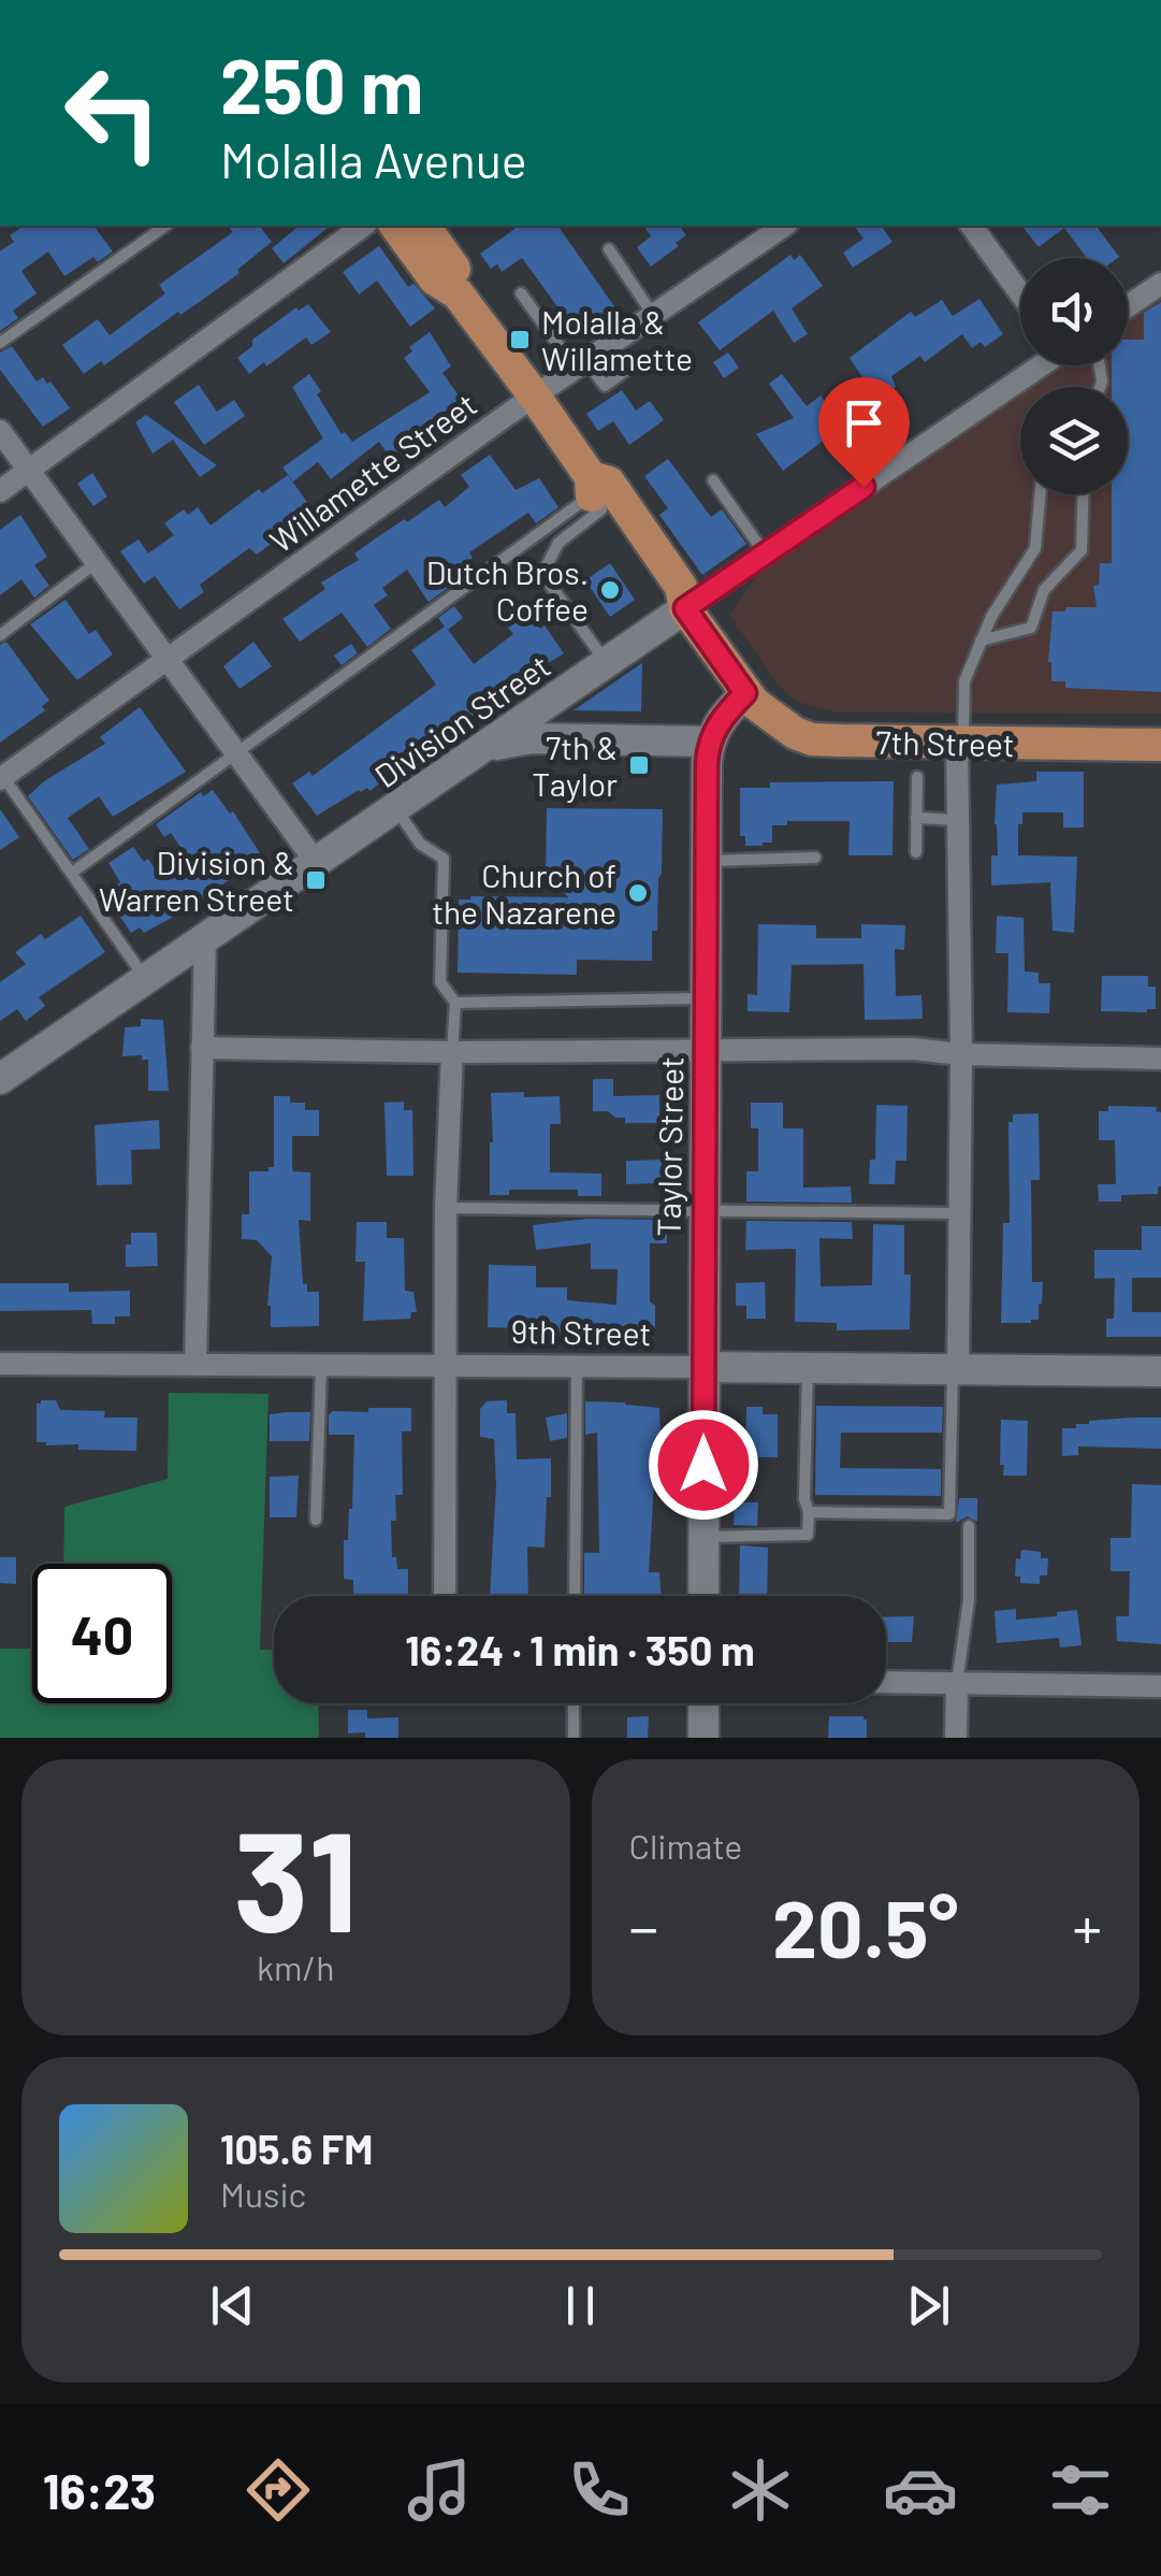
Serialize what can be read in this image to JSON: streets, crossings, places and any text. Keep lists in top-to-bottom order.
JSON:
{
  "streets": {
    "main road": ["7th Street"],
    "street": [
      "Willamette Street",
      "Division Street",
      "Taylor Street",
      "9th Street"
    ]
  },
  "crossings": [
    ["Willamette Street", "7th Street"],
    ["Division Street", "7th Street"],
    ["Taylor Street", "9th Street"]
  ],
  "places": {
    "transit": ["Molalla & Willamette", "7th & Taylor", "Division & Warren Street"],
    "other": ["Dutch Bros. Coffee", "Church of the Nazarene"]
  },
  "page": {
    "turn": ["250 m", "Molalla Avenue"],
    "limit": "40",
    "trip": "16:24 · 1 min · 350 m",
    "tile": [
      ["31", "km/h"],
      "Climate"
    ],
    "heat": ["−", "20.5°", "+"],
    "song": ["105.6 FM", "Music"],
    "tabs": "16:23"
  }
}
